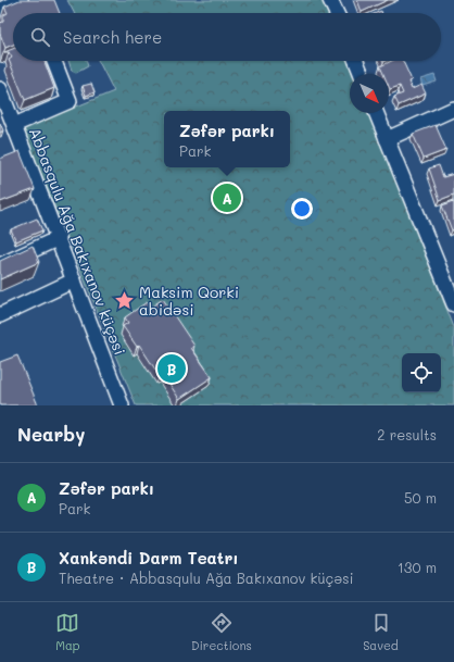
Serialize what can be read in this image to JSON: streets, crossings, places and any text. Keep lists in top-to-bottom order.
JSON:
{
  "streets": {
    "street": ["Abbasqulu Ağa Bakıxanov küçəsi"]
  },
  "places": {
    "place": ["Maksim Qorki abidəsi"]
  },
  "north": "bottom right",
  "page": {
    "search": "Search here",
    "popup": ["Zəfər parkı", "Park"],
    "pins": ["A", "B"],
    "heading": ["Nearby", "2 results"],
    "list": [
      {
        "mark": "A",
        "name": "Zəfər parkı",
        "note": "Park",
        "value": "50 m"
      },
      {
        "mark": "B",
        "name": "Xankəndi Darm Teatrı",
        "note": "Theatre · Abbasqulu Ağa Bakıxanov küçəsi",
        "value": "130 m"
      }
    ],
    "nav": ["Map", "Directions", "Saved"]
  }
}
